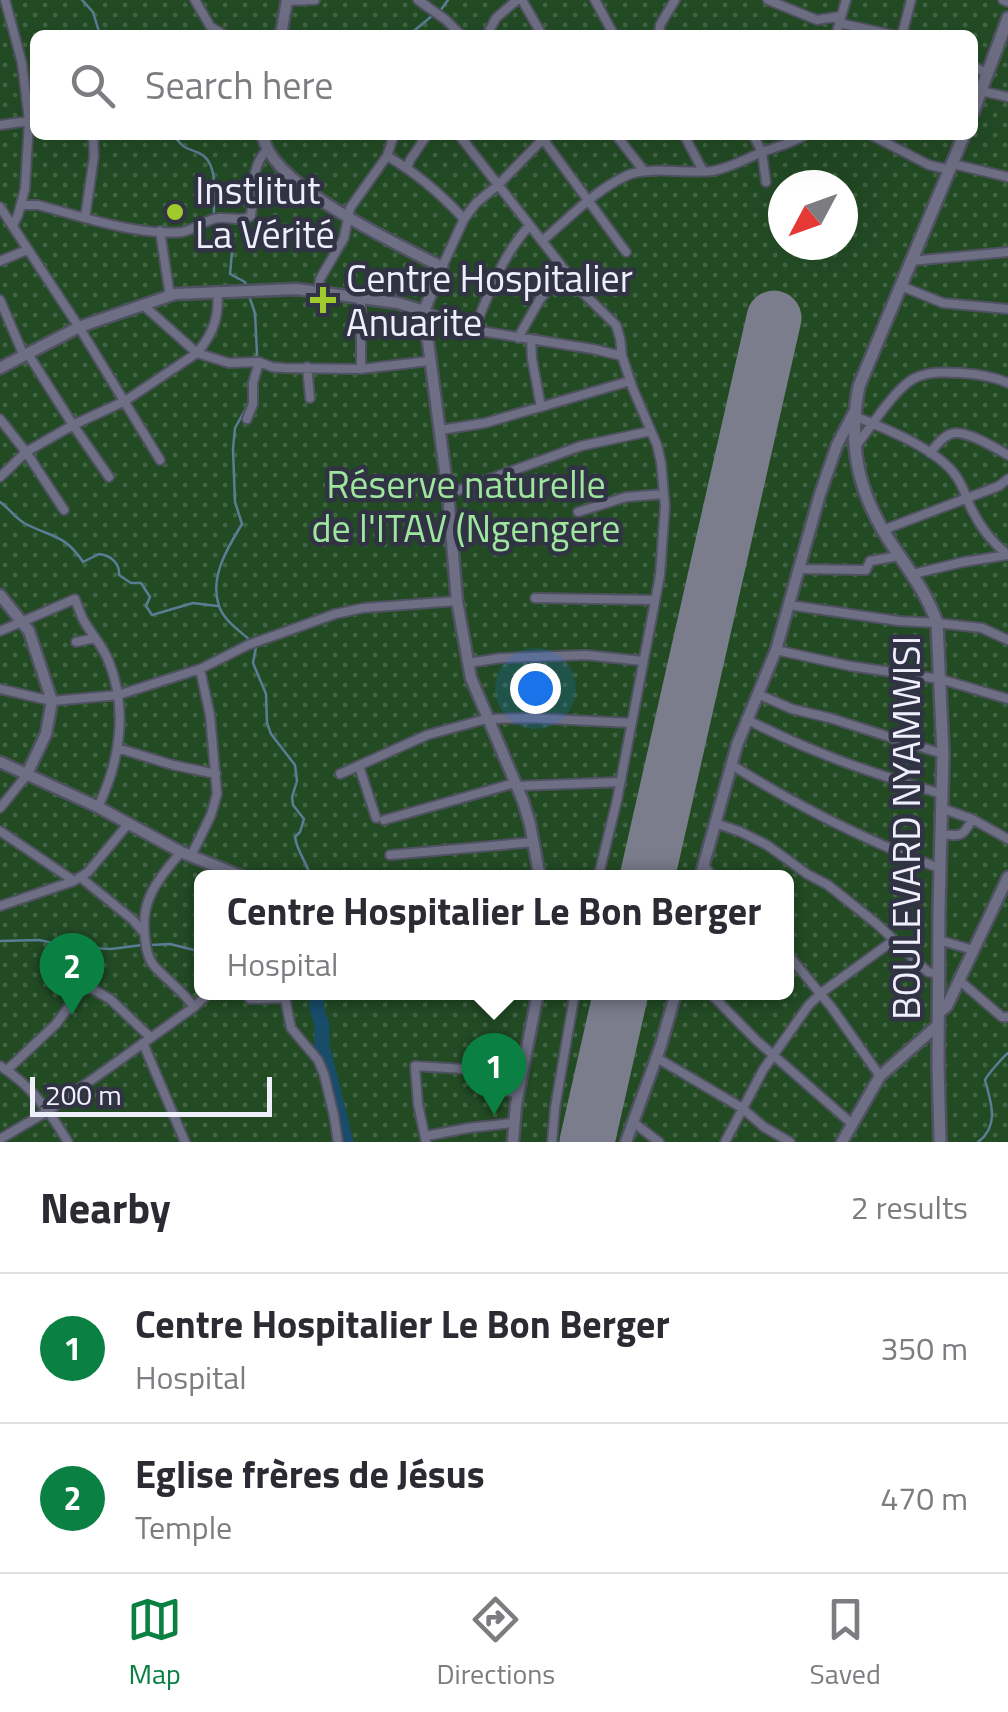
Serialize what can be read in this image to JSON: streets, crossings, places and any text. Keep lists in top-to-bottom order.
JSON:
{
  "streets": {
    "main road": ["BOULEVARD NYAMWISI"]
  },
  "parks": ["Réserve naturelle de l'ITAV (Ngengere"],
  "places": {
    "other": ["InstIitut La Vérité"],
    "health": ["Centre Hospitalier Anuarite"]
  },
  "scale_bar": "200 m",
  "north": "bottom left",
  "page": {
    "search": "Search here",
    "popup": ["Centre Hospitalier Le Bon Berger", "Hospital"],
    "pins": ["2", "1"],
    "scale": "200 m",
    "heading": ["Nearby", "2 results"],
    "list": [
      {
        "mark": "1",
        "name": "Centre Hospitalier Le Bon Berger",
        "note": "Hospital",
        "value": "350 m"
      },
      {
        "mark": "2",
        "name": "Eglise frères de Jésus",
        "note": "Temple",
        "value": "470 m"
      }
    ],
    "nav": ["Map", "Directions", "Saved"]
  }
}
